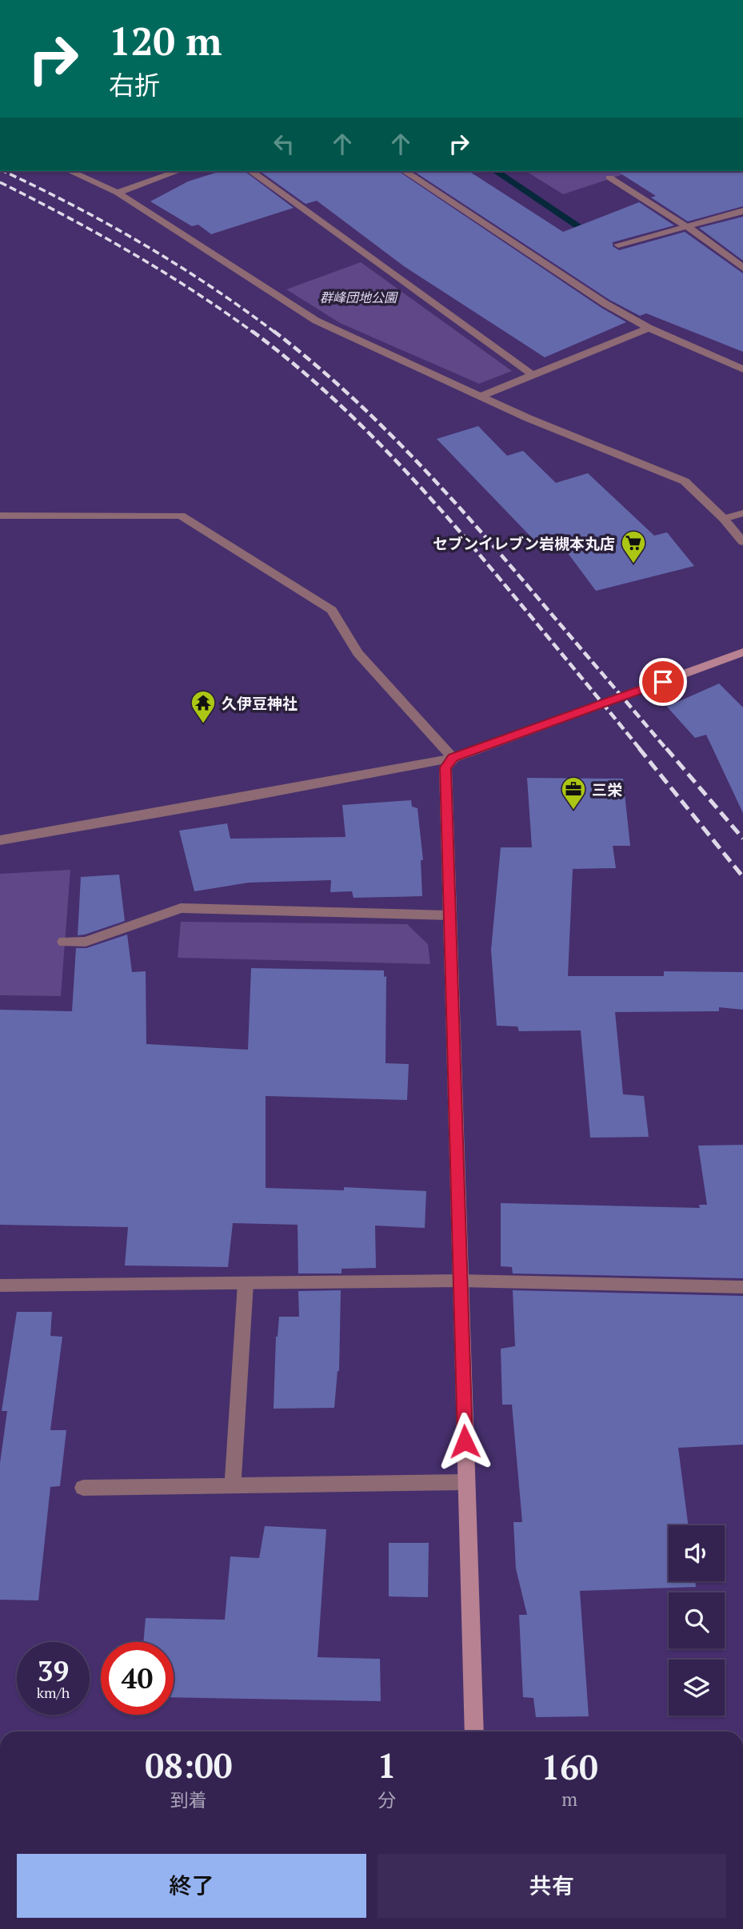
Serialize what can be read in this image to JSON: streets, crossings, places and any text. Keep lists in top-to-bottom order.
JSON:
{
  "parks": ["群峰団地公園"],
  "places": {
    "supermarket": ["セブンイレブン岩槻本丸店"],
    "temple": ["久伊豆神社"],
    "office": ["三栄"]
  },
  "page": {
    "turn": ["120 m", "右折"],
    "speed": "39 km/h",
    "limit": "40",
    "eta": [
      "08:00",
      "到着",
      "1",
      "分",
      "160",
      "m"
    ],
    "buttons": ["終了", "共有"]
  }
}
